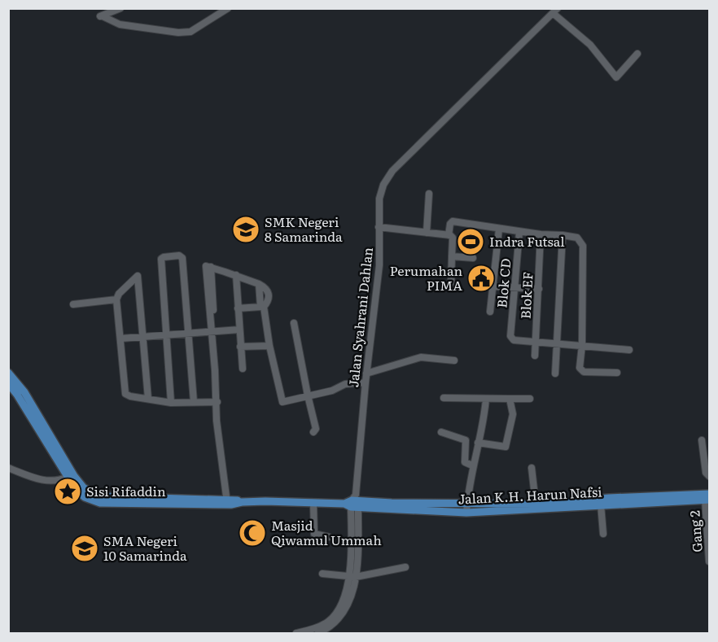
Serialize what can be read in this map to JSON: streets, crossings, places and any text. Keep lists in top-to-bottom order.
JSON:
{
  "streets": {
    "main road": ["Jalan K.H. Harun Nafsi"],
    "street": [
      "Blok CD",
      "Blok EF",
      "Jalan Syahrani Dahlan",
      "Gang 2"
    ]
  },
  "crossings": [
    ["Blok CD", "Blok EF"],
    ["Jalan Syahrani Dahlan", "Jalan K.H. Harun Nafsi"],
    ["Jalan K.H. Harun Nafsi", "Gang 2"]
  ],
  "places": {
    "school or university": ["SMK Negeri 8 Samarinda", "SMA Negeri 10 Samarinda"],
    "sports": ["Indra Futsal"],
    "public building": ["Perumahan PIMA"],
    "place": ["Sisi Rifaddin"],
    "mosque": ["Masjid Qiwamul Ummah"]
  }
}
